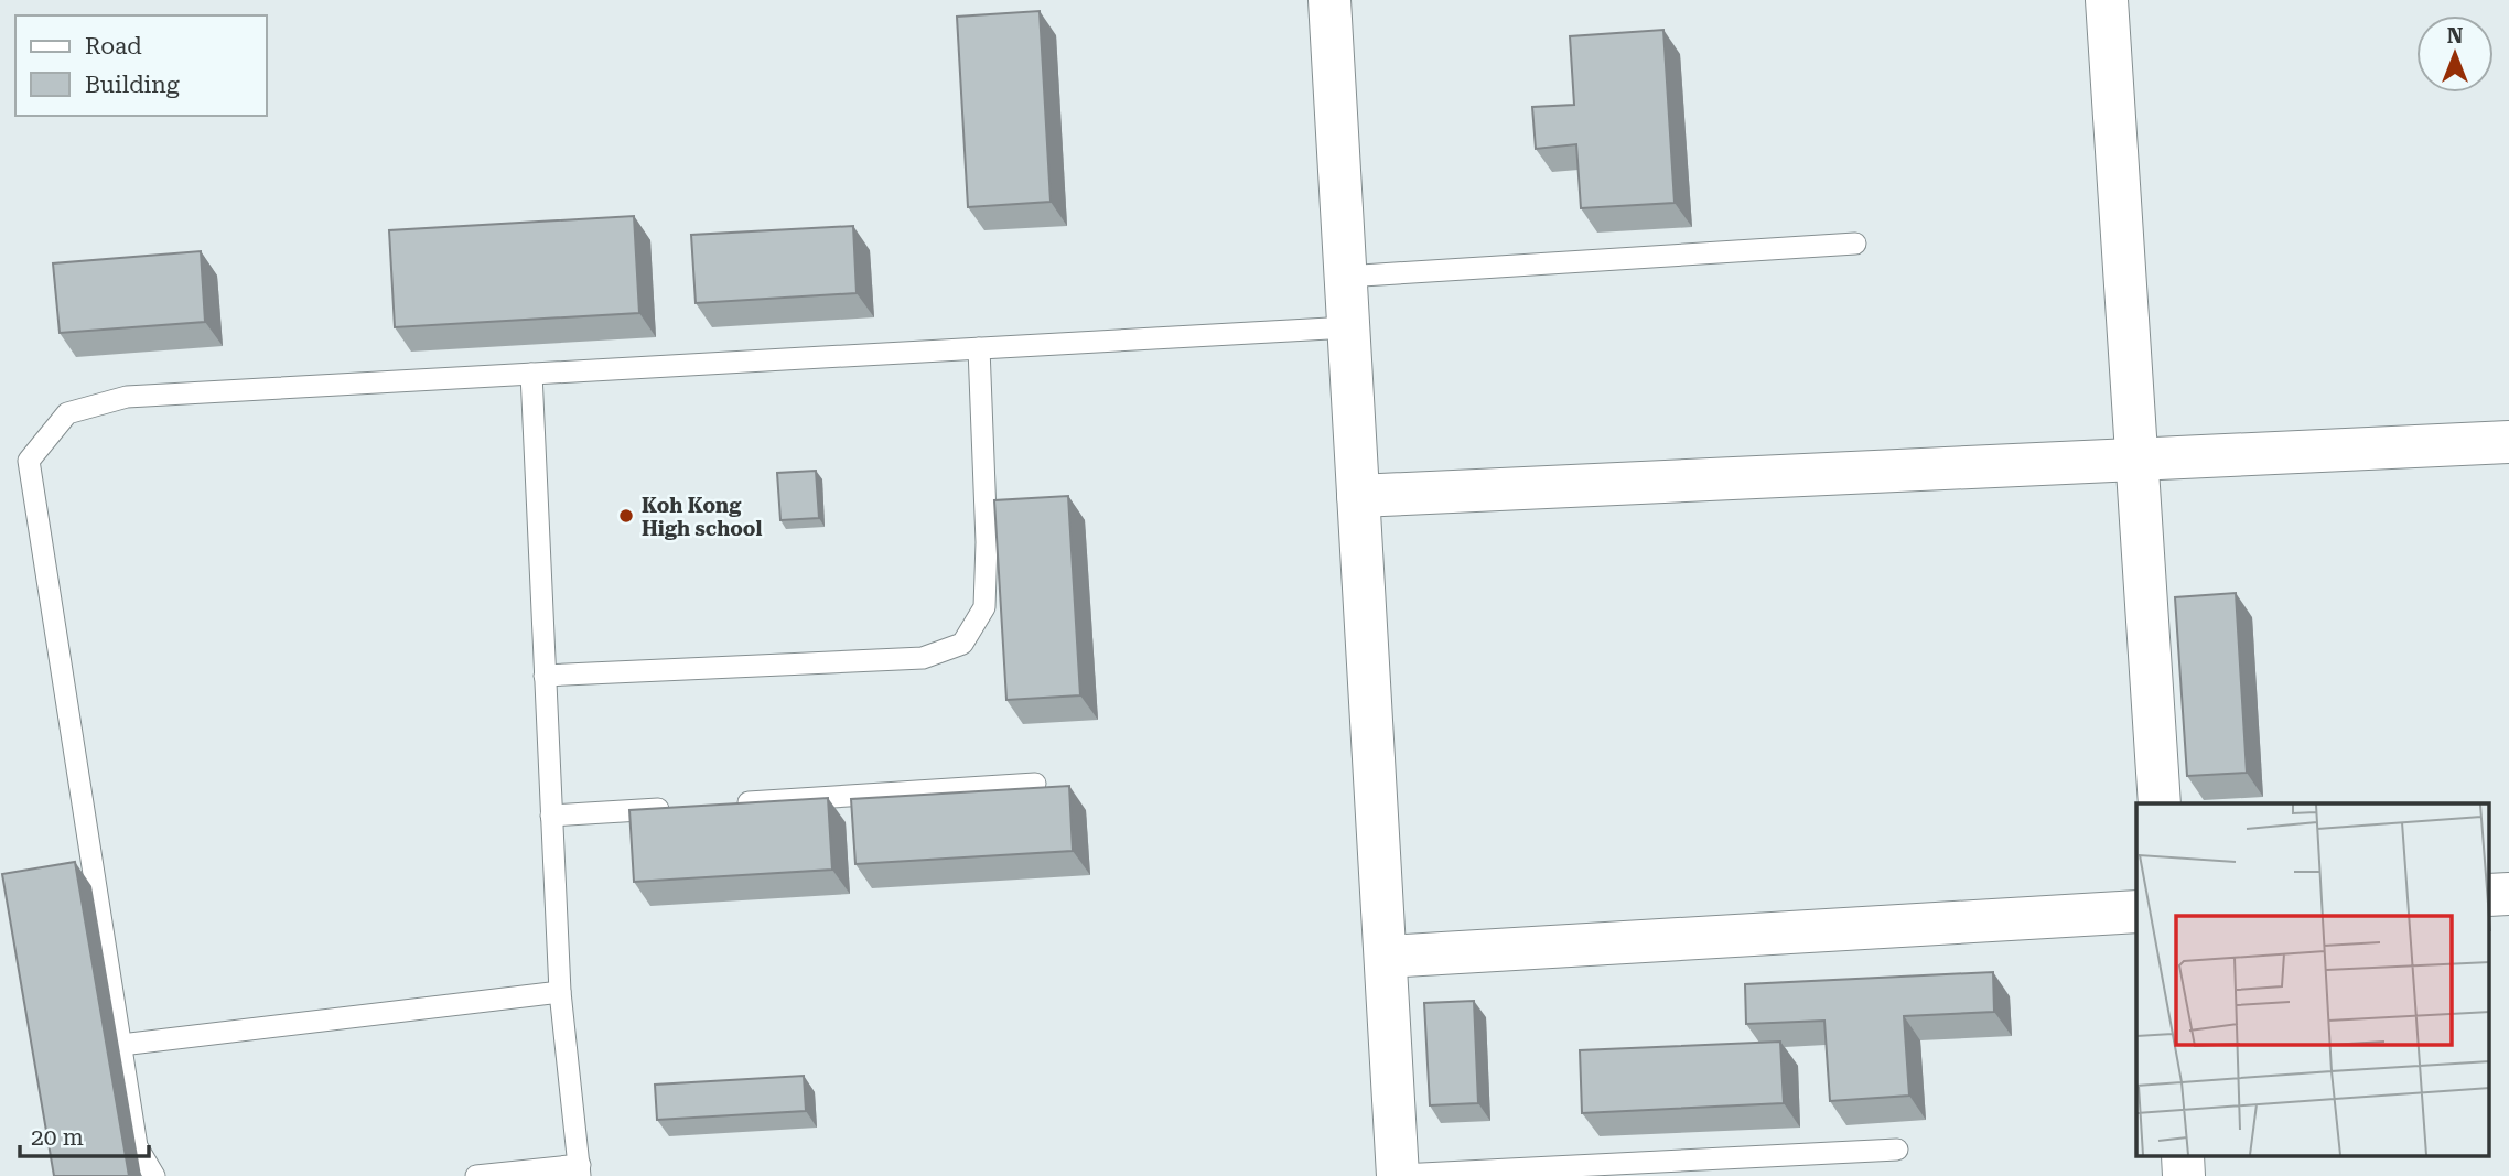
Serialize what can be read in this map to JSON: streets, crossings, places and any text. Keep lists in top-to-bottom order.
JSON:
{
  "places": ["Koh Kong High school"],
  "legend": ["Road", "Building"],
  "scale_bar": "20 m",
  "north": "top"
}
